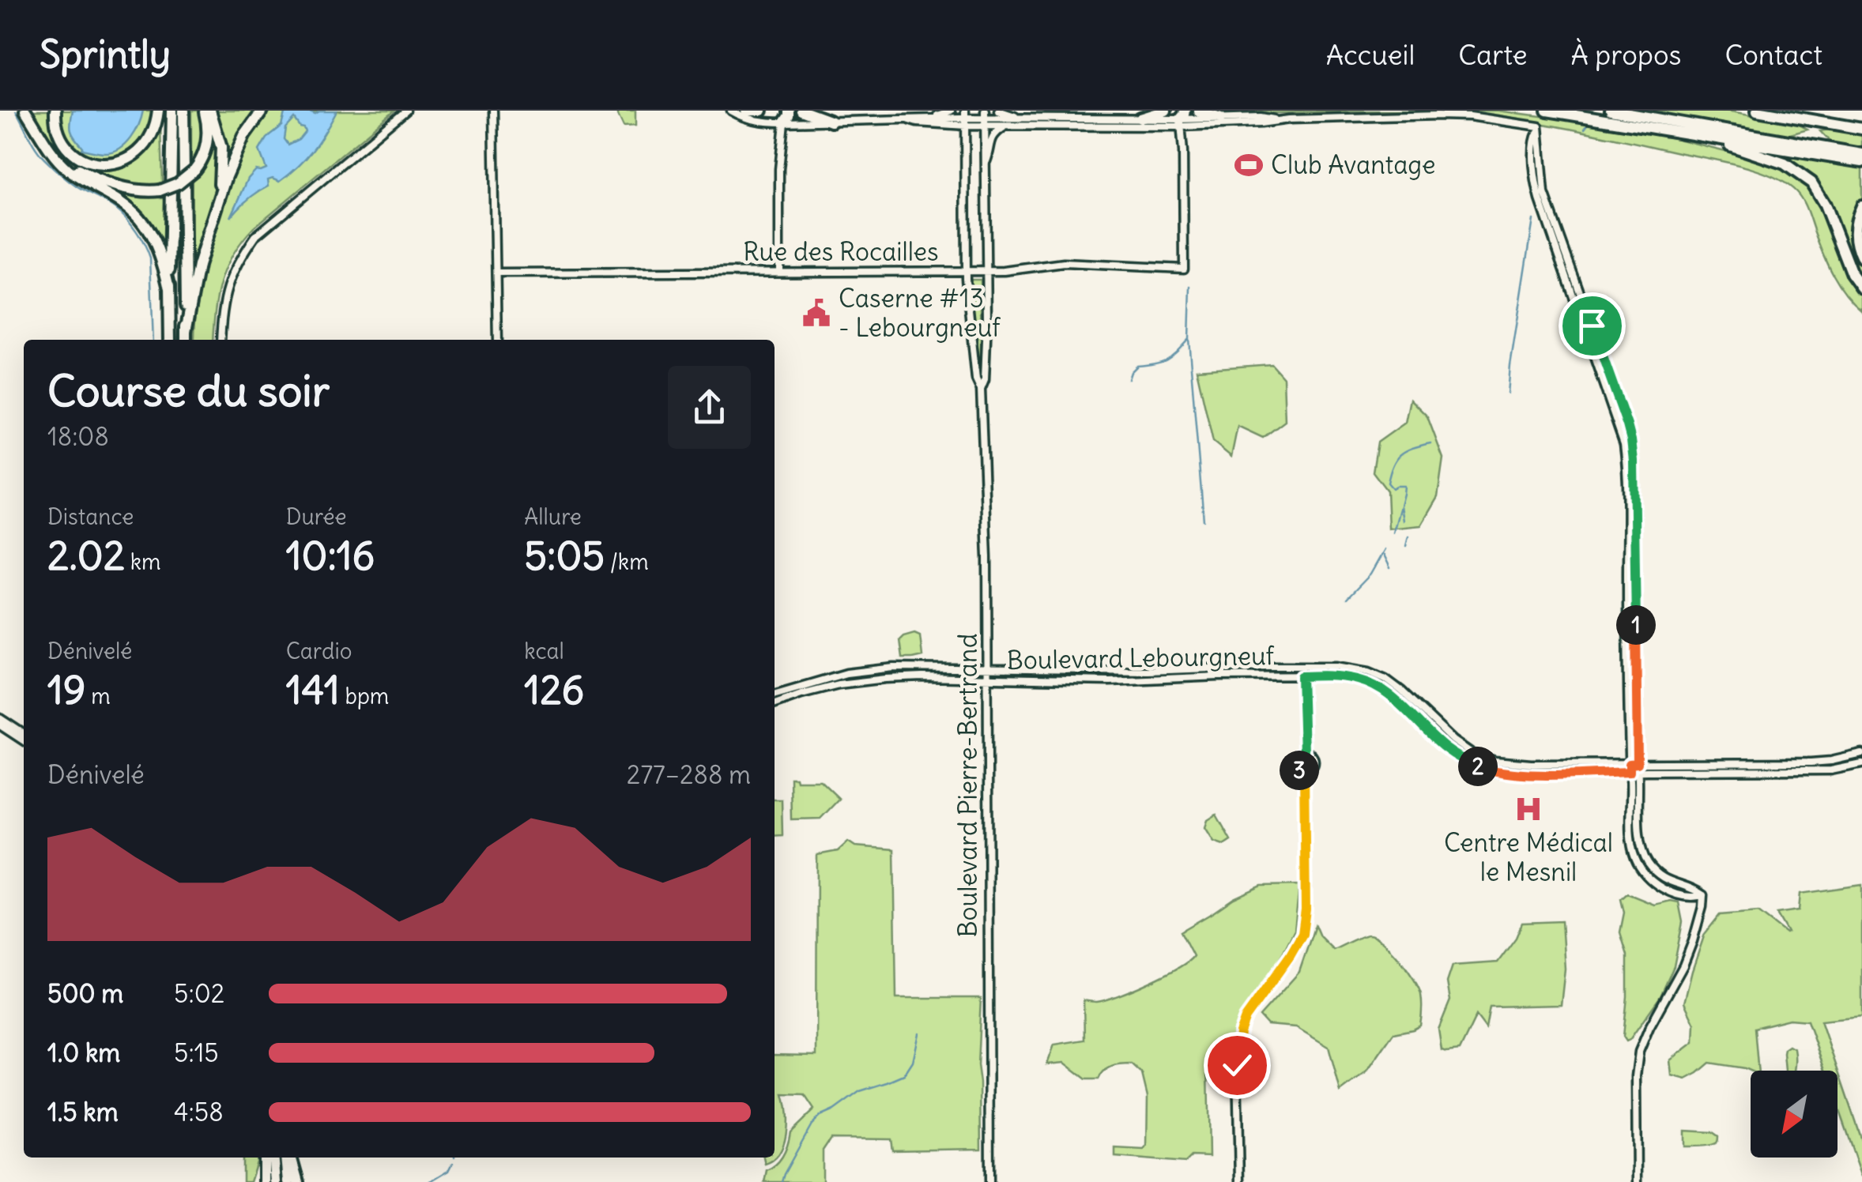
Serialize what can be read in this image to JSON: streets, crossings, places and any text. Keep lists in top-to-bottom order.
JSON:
{
  "streets": {
    "street": ["Rue des Rocailles", "Boulevard Lebourgneuf", "Boulevard Pierre-Bertrand"]
  },
  "crossings": [
    ["Rue des Rocailles", "Boulevard Pierre-Bertrand"],
    ["Boulevard Lebourgneuf", "Boulevard Pierre-Bertrand"]
  ],
  "places": {
    "sports": ["Club Avantage"],
    "public building": ["Caserne #13 - Lebourgneuf"],
    "hospital": ["Centre Médical le Mesnil"]
  },
  "north": "bottom left",
  "page": {
    "header": "Sprintly",
    "nav": [
      "Accueil",
      "Carte",
      "À propos",
      "Contact"
    ],
    "heading": ["Course du soir", "18:08"],
    "stats": [
      ["Distance", "2.02 km"],
      ["Durée", "10:16"],
      ["Allure", "5:05 /km"],
      ["Dénivelé", "19 m"],
      ["Cardio", "141 bpm"],
      ["kcal", "126"]
    ],
    "pins": ["1", "2", "3"],
    "chart": ["Dénivelé", "277–288 m"],
    "list": [
      {
        "name": "500 m",
        "note": "5:02"
      },
      {
        "name": "1.0 km",
        "note": "5:15"
      },
      {
        "name": "1.5 km",
        "note": "4:58"
      }
    ]
  }
}
